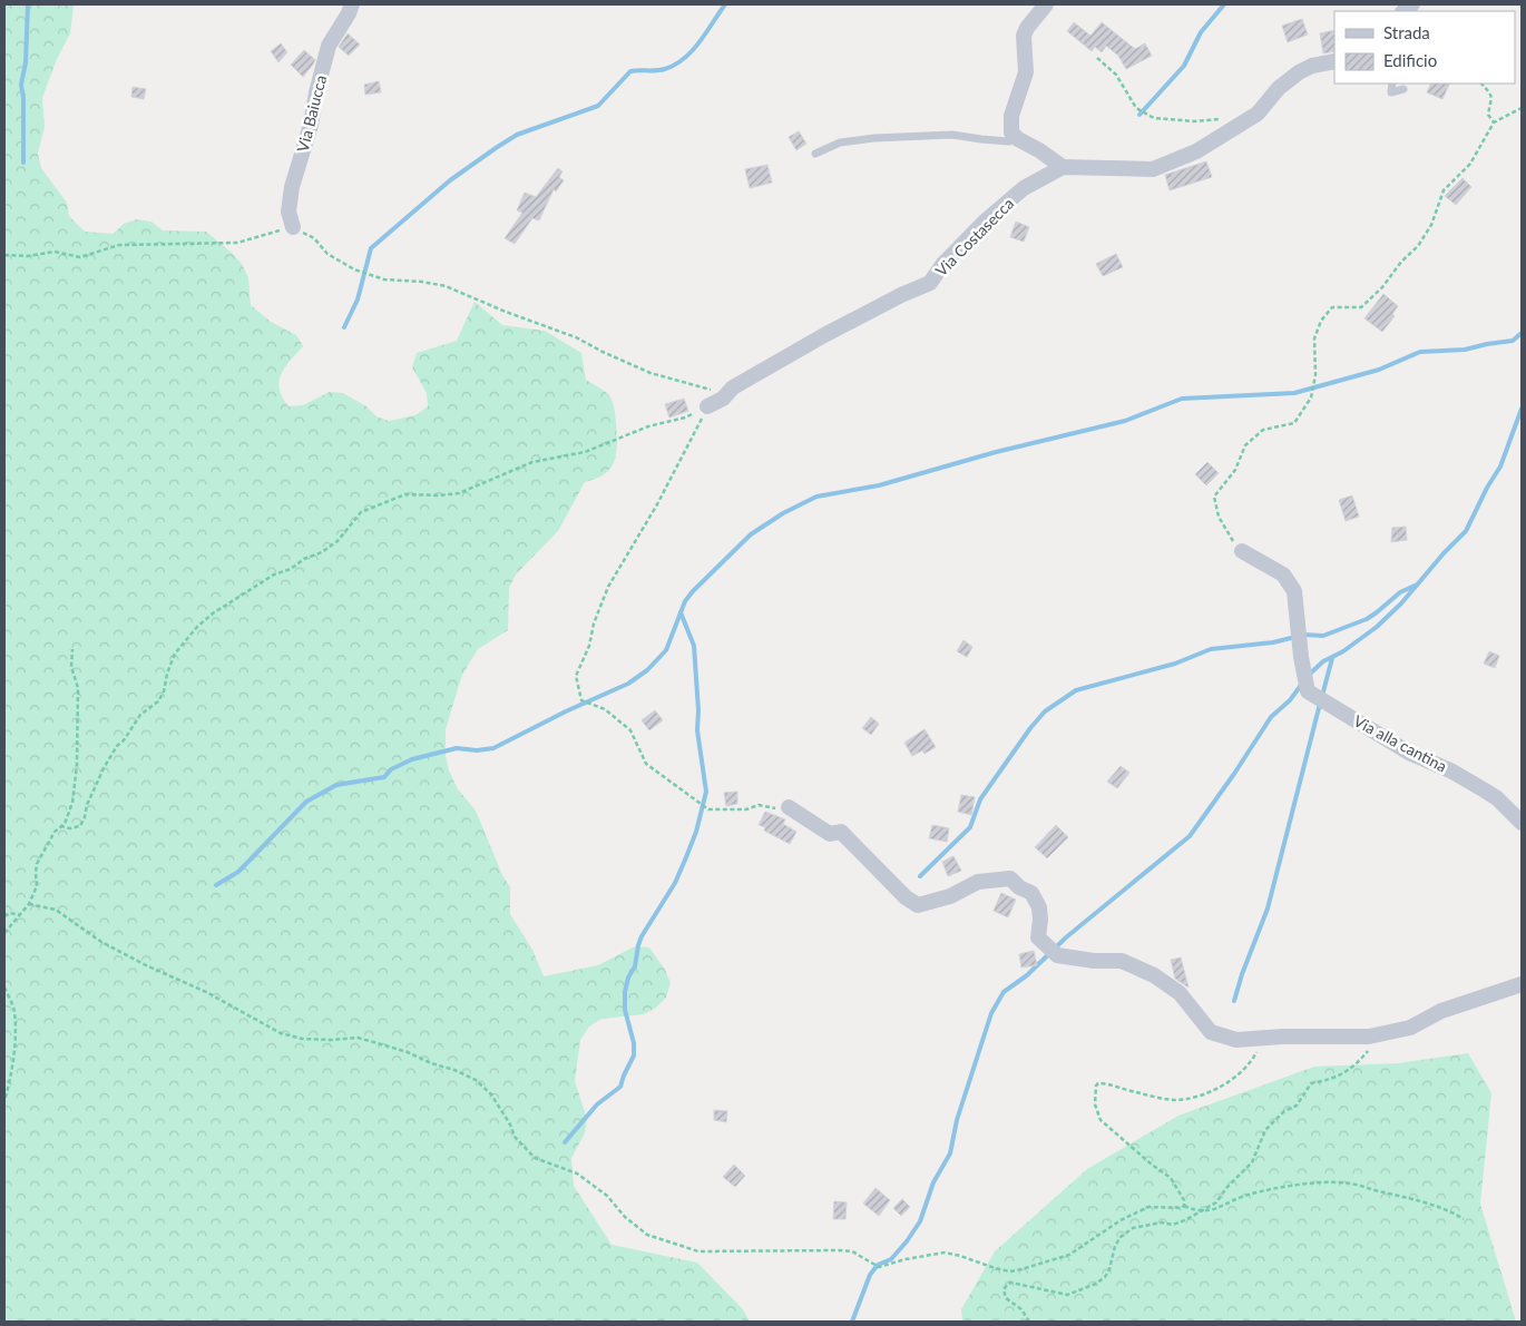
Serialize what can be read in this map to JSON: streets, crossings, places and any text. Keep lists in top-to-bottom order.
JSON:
{
  "streets": {
    "street": ["Via Baiucca", "Via Costasecca", "Via alla cantina"]
  },
  "legend": ["Strada", "Edificio"]
}
